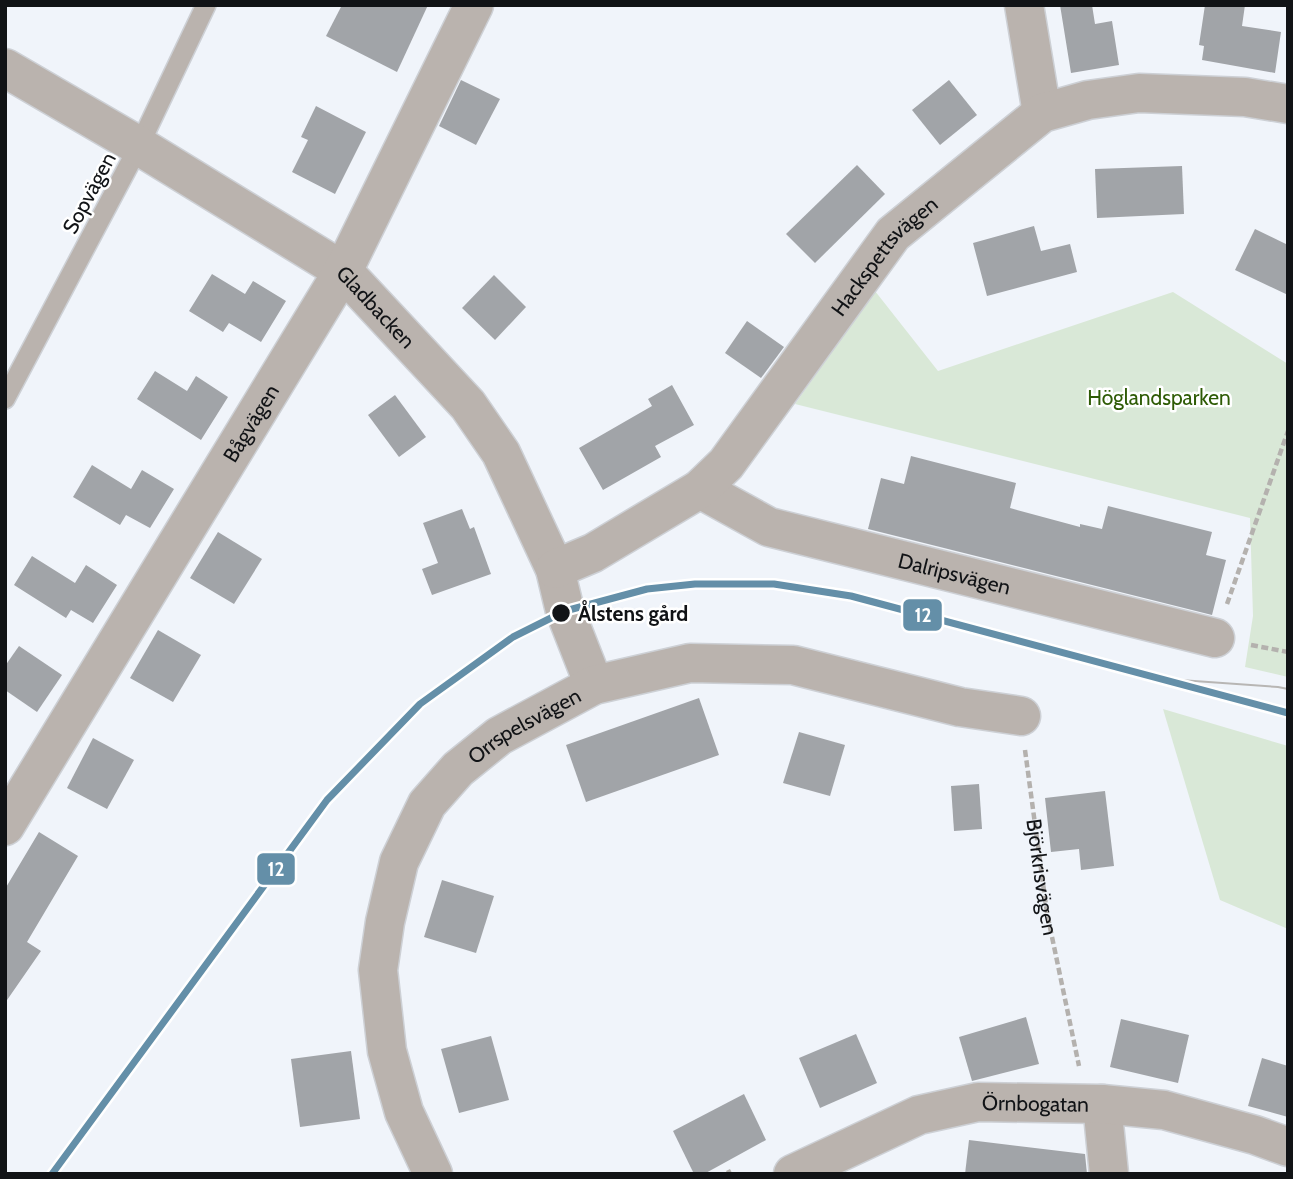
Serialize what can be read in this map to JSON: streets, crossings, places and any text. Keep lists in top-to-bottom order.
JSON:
{
  "streets": {
    "street": [
      "Hackspettsvägen",
      "Gladbacken",
      "Bågvägen",
      "Dalripsvägen",
      "Orrspelsvägen",
      "Örnbogatan"
    ],
    "lane": ["Sopvägen"],
    "path": ["Björkrisvägen"]
  },
  "crossings": [
    ["Sopvägen", "Gladbacken"],
    ["Hackspettsvägen", "Gladbacken"],
    ["Hackspettsvägen", "Dalripsvägen"],
    ["Gladbacken", "Bågvägen"],
    ["Gladbacken", "Orrspelsvägen"],
    ["Orrspelsvägen", "Björkrisvägen"]
  ],
  "parks": ["Höglandsparken"],
  "places": ["Ålstens gård"],
  "lines": ["transit line 12"]
}
